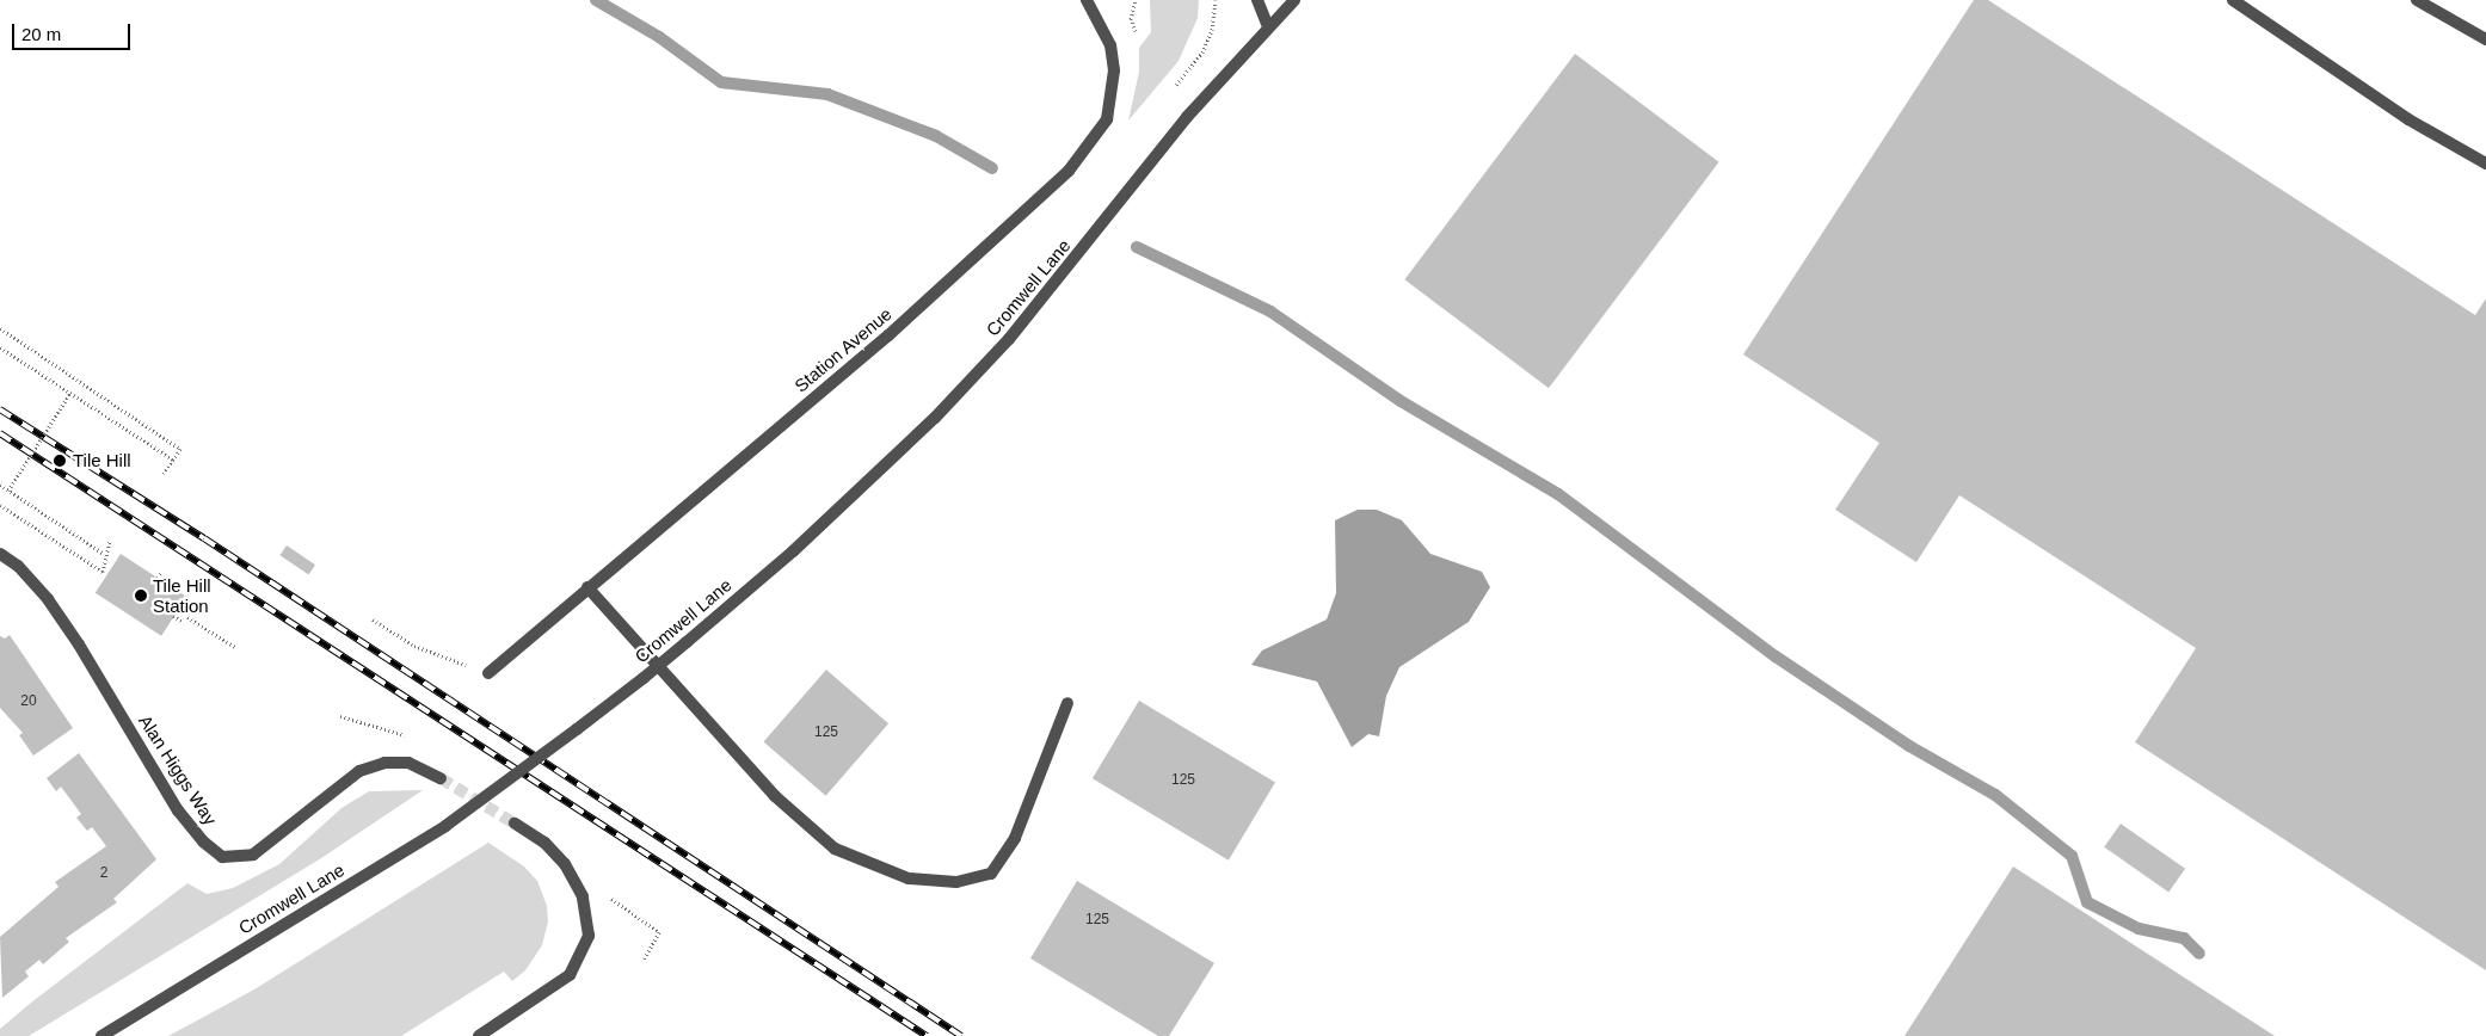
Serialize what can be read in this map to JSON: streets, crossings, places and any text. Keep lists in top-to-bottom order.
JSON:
{
  "streets": {
    "street": ["Cromwell Lane", "Station Avenue", "Alan Higgs Way"]
  },
  "places": ["Tile Hill", "Tile Hill Station"],
  "house_numbers": [
    "20",
    "125",
    "125",
    "2",
    "125"
  ],
  "scale_bar": "20 m"
}
